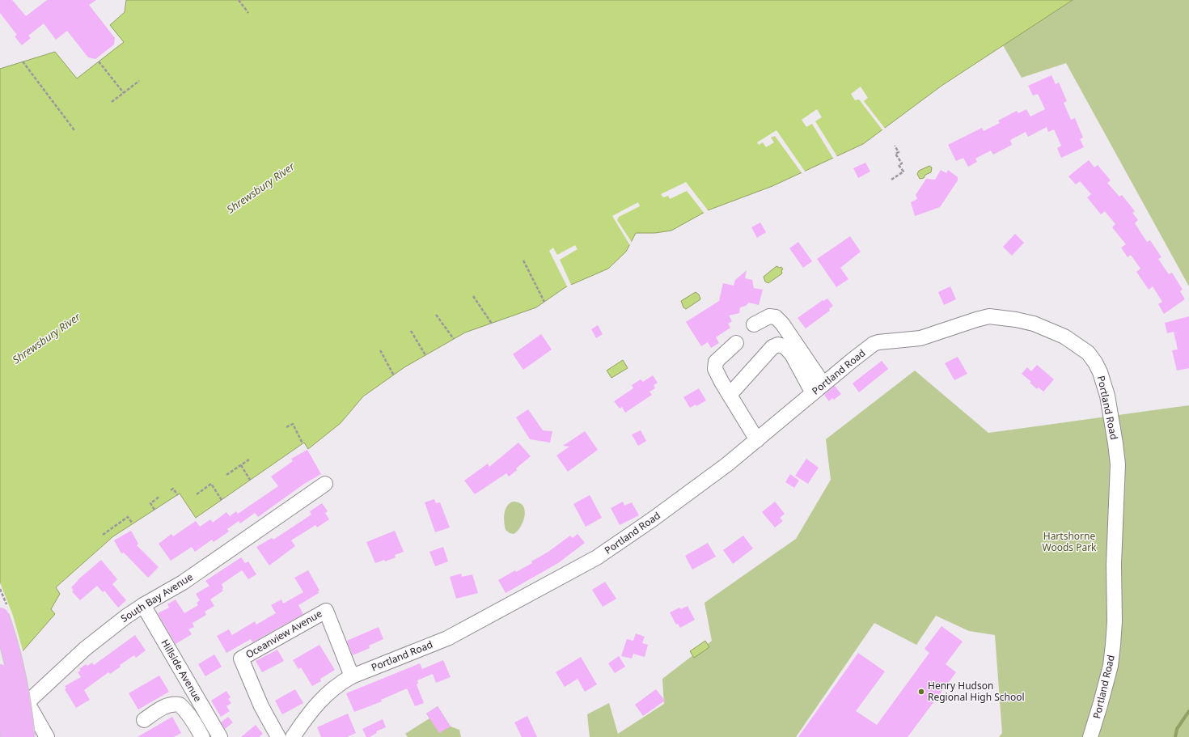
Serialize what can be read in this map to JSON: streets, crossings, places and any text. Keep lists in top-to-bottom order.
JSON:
{
  "streets": {
    "street": [
      "Portland Road",
      "South Bay Avenue",
      "Oceanview Avenue",
      "Hillside Avenue"
    ]
  },
  "crossings": [
    ["Portland Road", "Oceanview Avenue"],
    ["South Bay Avenue", "Hillside Avenue"]
  ],
  "water": ["Shrewsbury River"],
  "parks": ["Hartshorne Woods Park"],
  "places": ["Henry Hudson Regional High School"]
}
